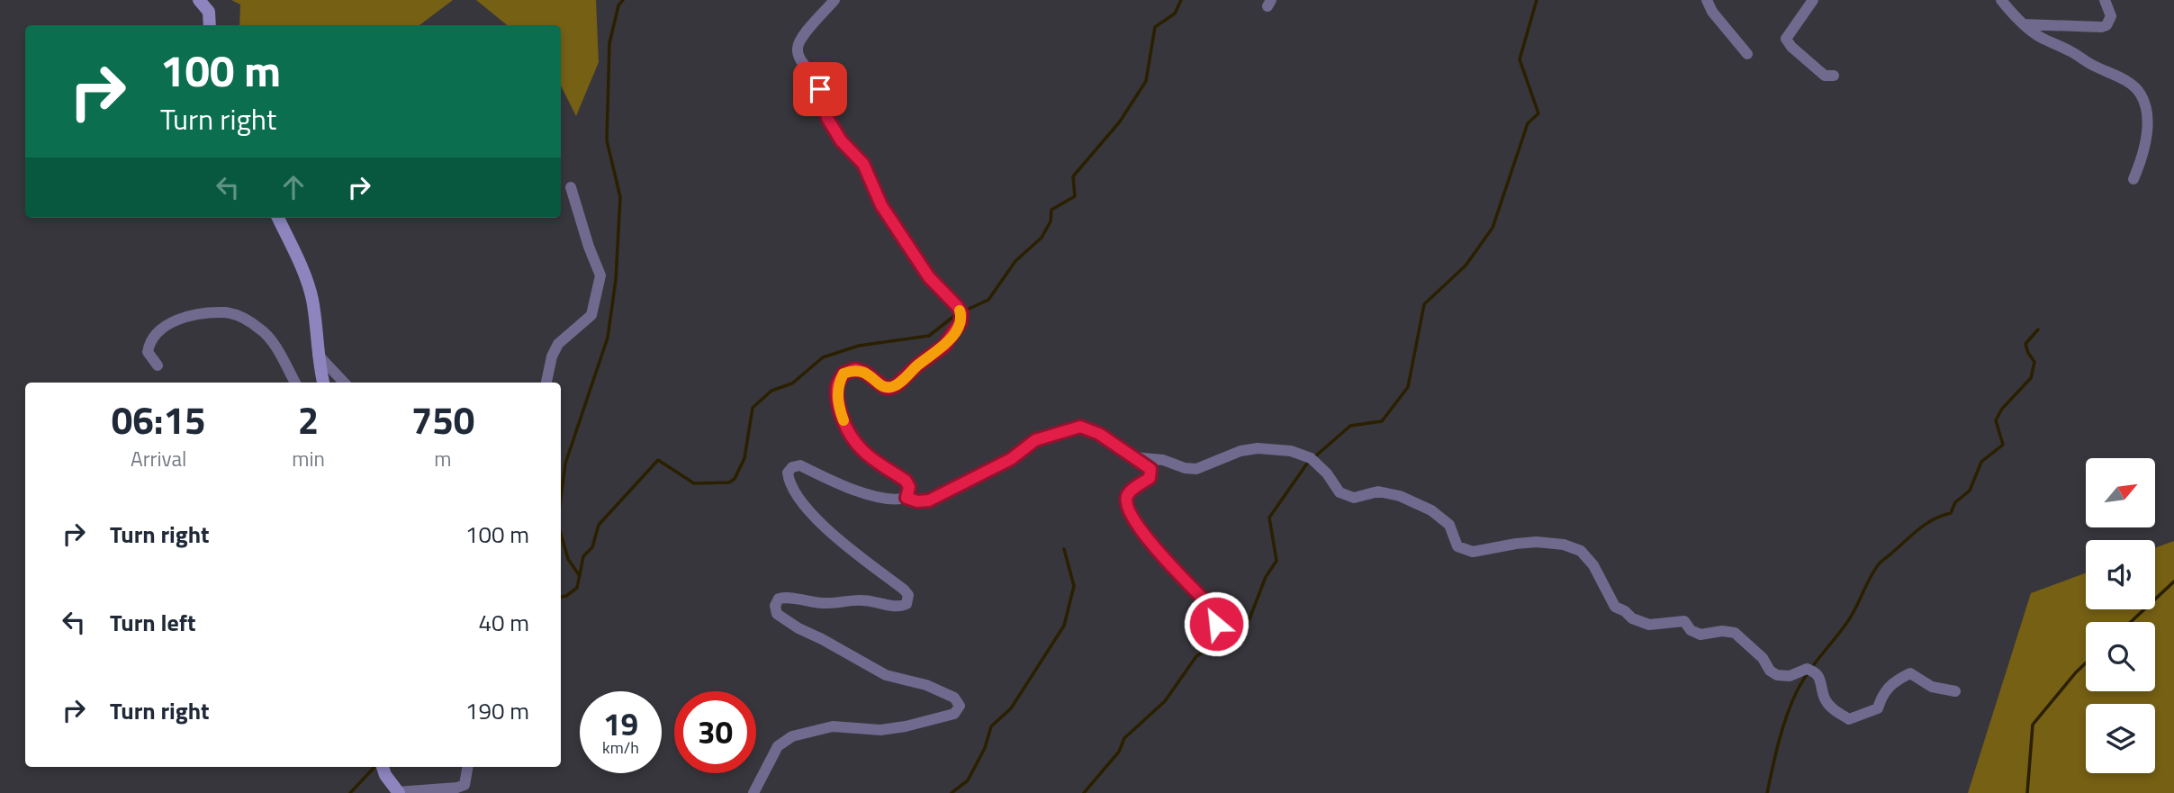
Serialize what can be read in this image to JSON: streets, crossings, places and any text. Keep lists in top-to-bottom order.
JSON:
{
  "north": "top right",
  "page": {
    "turn": ["100 m", "Turn right"],
    "eta": [
      "06:15",
      "Arrival",
      "2",
      "min",
      "750",
      "m"
    ],
    "list": [
      {
        "name": "Turn right",
        "value": "100 m"
      },
      {
        "name": "Turn left",
        "value": "40 m"
      },
      {
        "name": "Turn right",
        "value": "190 m"
      }
    ],
    "speed": "19 km/h",
    "limit": "30"
  }
}
